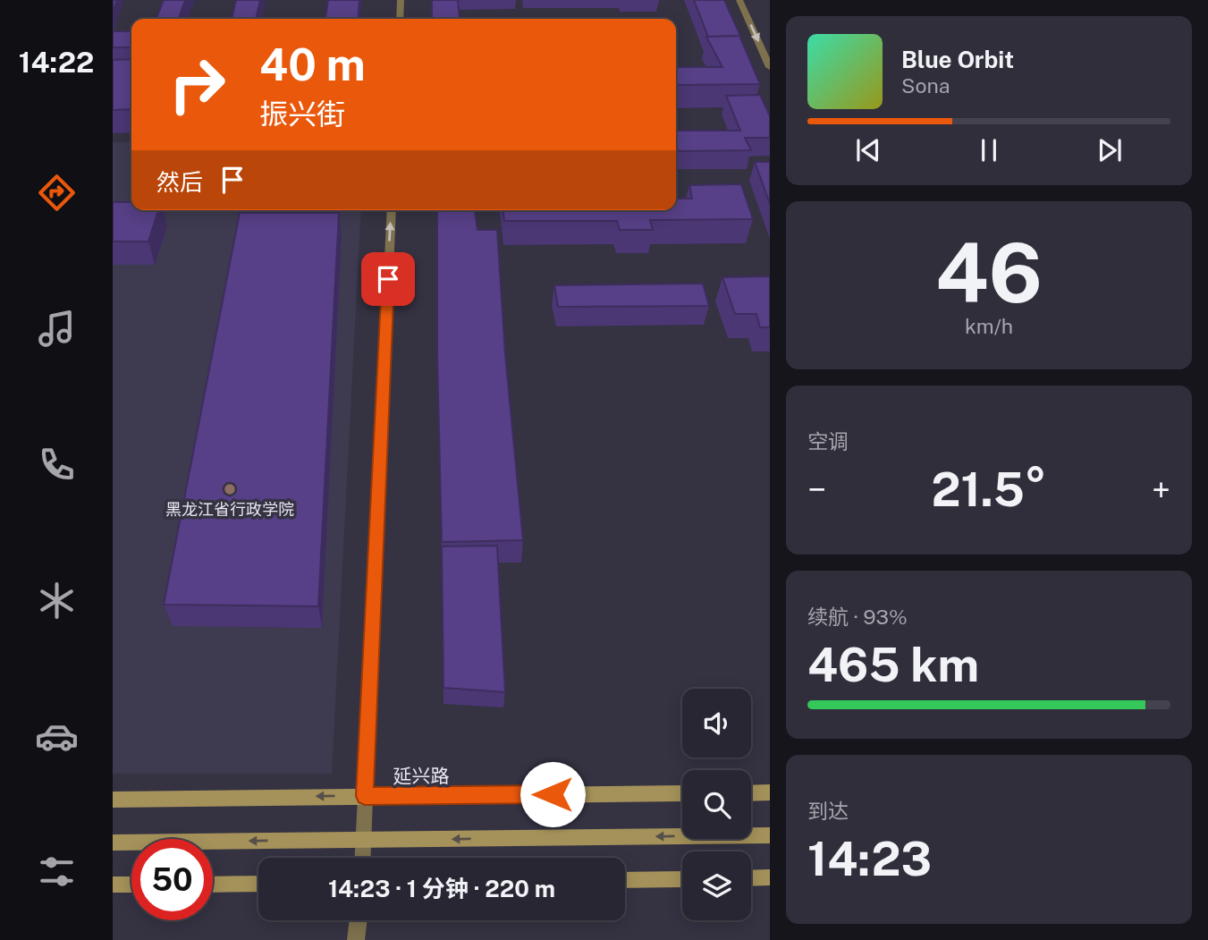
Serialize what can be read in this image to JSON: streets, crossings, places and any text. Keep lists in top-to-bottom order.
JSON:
{
  "streets": {
    "main road": ["延兴路"]
  },
  "places": ["黑龙江省行政学院"],
  "page": {
    "tabs": "14:22",
    "turn": ["40 m", "振兴街"],
    "song": ["Blue Orbit", "Sona"],
    "then": "然后",
    "tile": [
      ["46", "km/h"],
      "空调",
      ["续航 · 93%", "465 km"],
      ["到达", "14:23"]
    ],
    "heat": ["−", "21.5°", "+"],
    "limit": "50",
    "trip": "14:23 · 1 分钟 · 220 m"
  }
}
